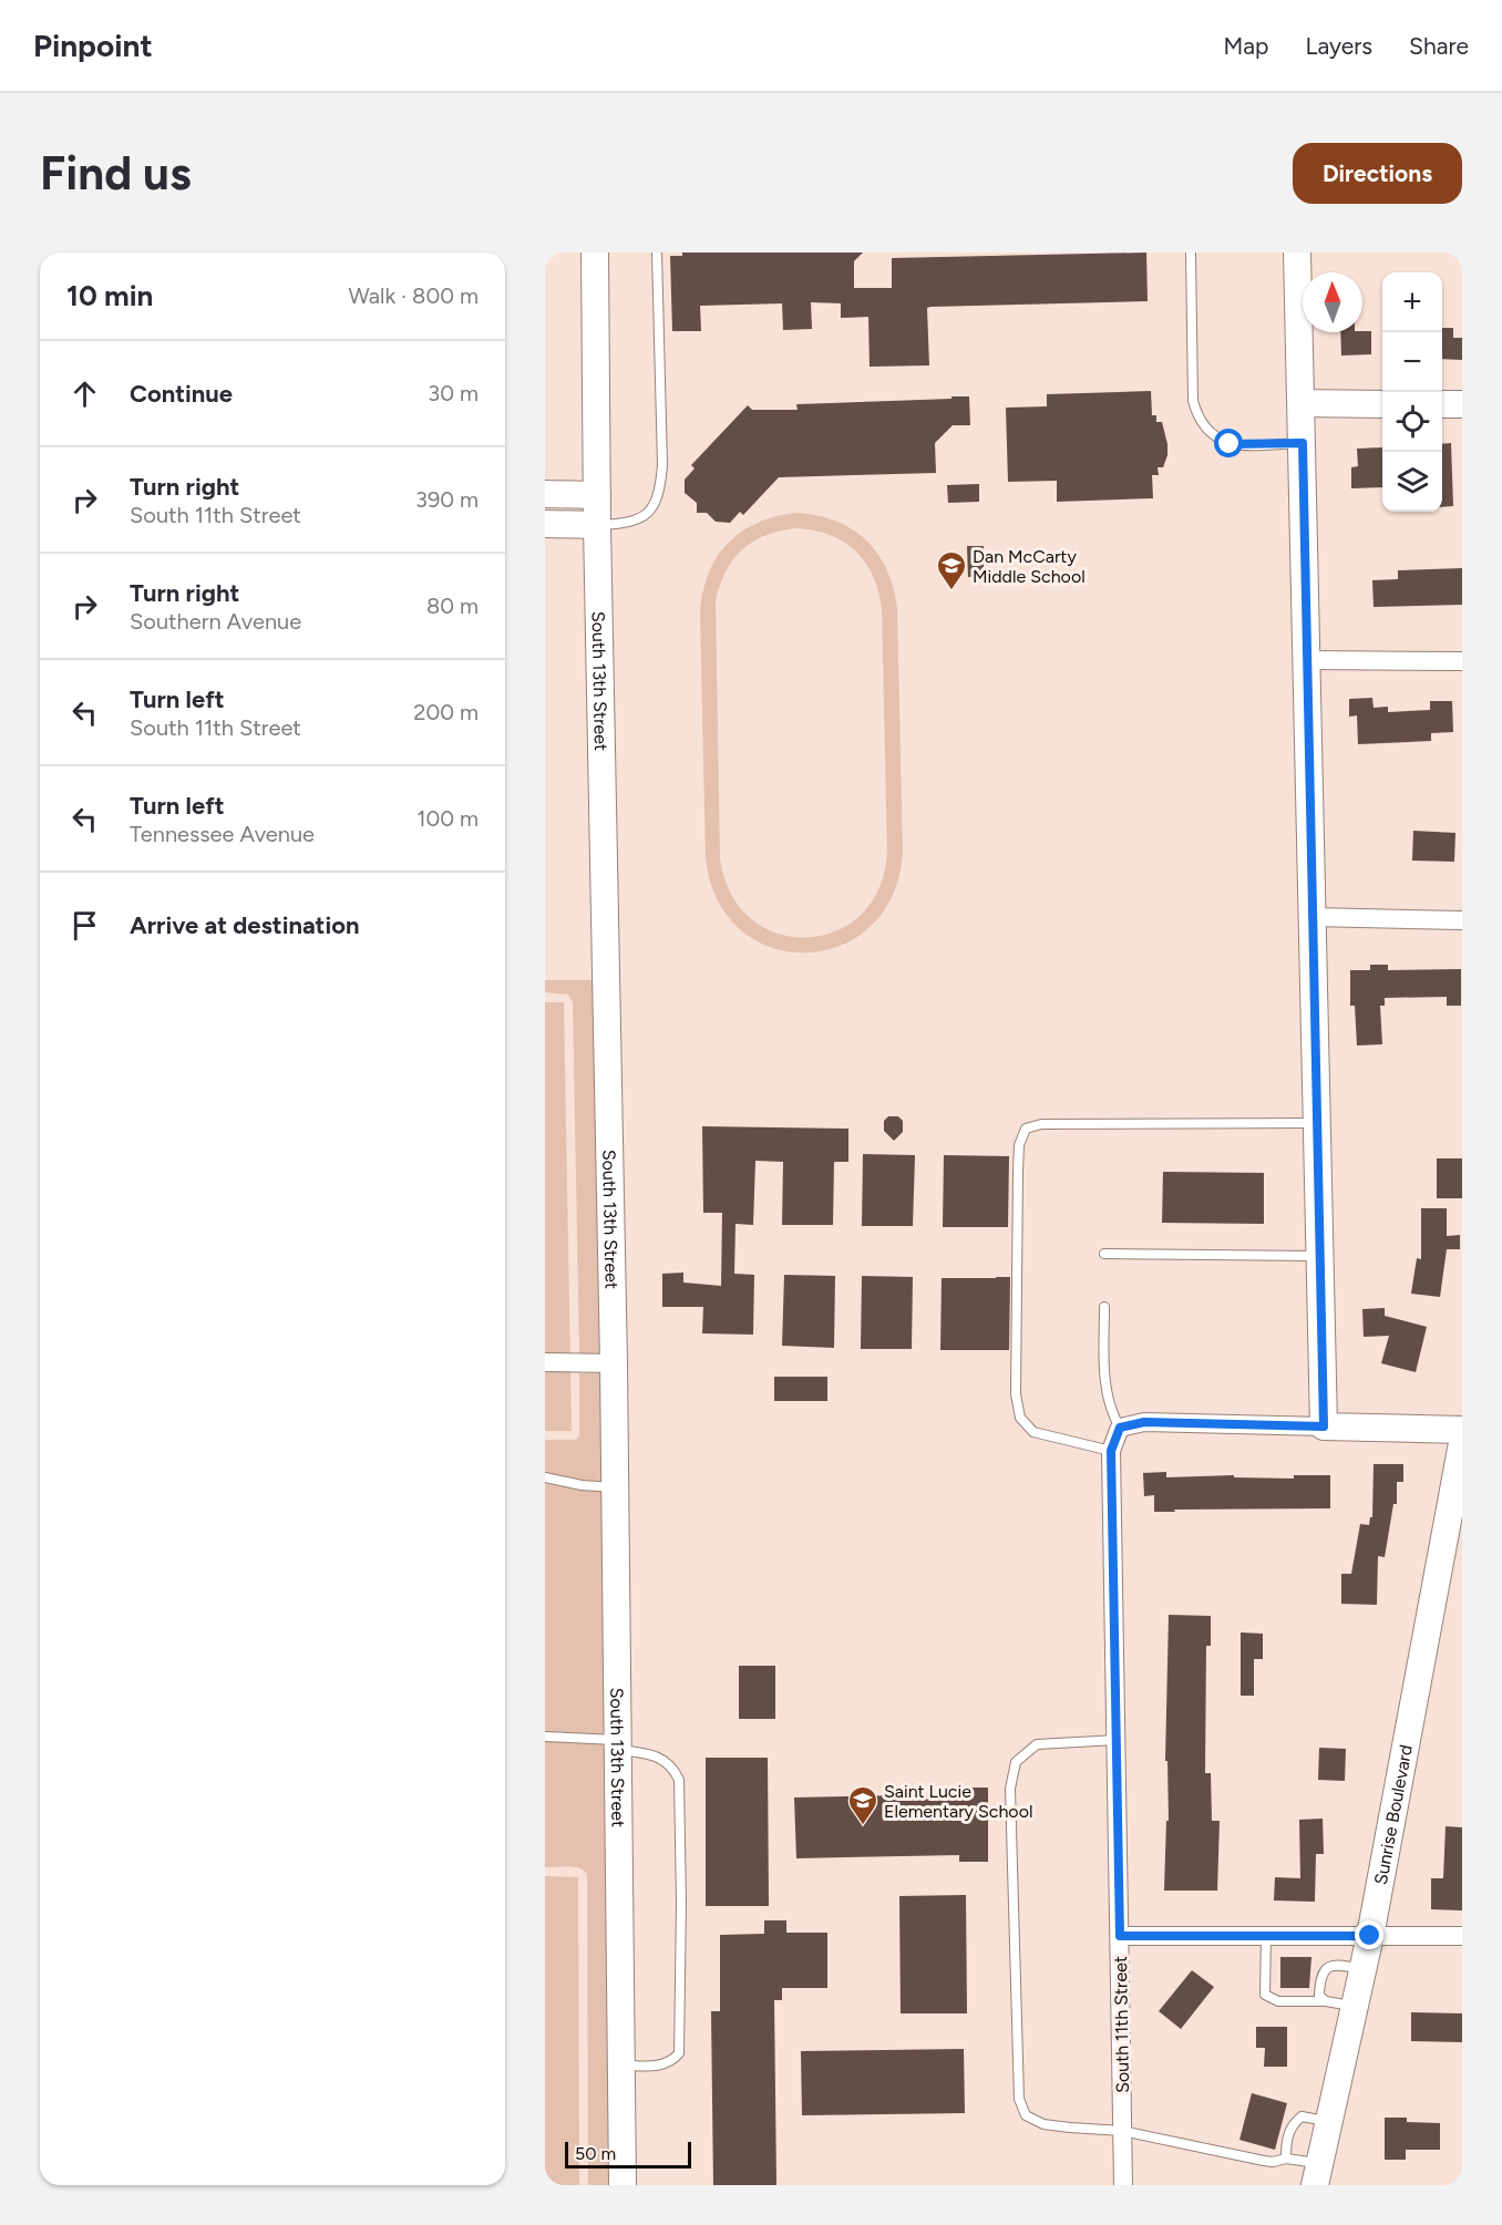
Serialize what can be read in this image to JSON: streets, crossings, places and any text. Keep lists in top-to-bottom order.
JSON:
{
  "streets": {
    "street": ["South 13th Street", "Sunrise Boulevard", "South 11th Street"]
  },
  "places": {
    "school or university": ["Dan McCarty Middle School", "Saint Lucie Elementary School"]
  },
  "scale_bar": "50 m",
  "north": "top",
  "page": {
    "header": "Pinpoint",
    "nav": ["Map", "Layers", "Share"],
    "buttons": "Directions",
    "title": "Find us",
    "heading": ["10 min", "Walk · 800 m"],
    "map_buttons": ["+", "−"],
    "list": [
      ["Continue", "30 m"],
      ["Turn right", "South 11th Street", "390 m"],
      ["Turn right", "Southern Avenue", "80 m"],
      ["Turn left", "South 11th Street", "200 m"],
      ["Turn left", "Tennessee Avenue", "100 m"],
      "Arrive at destination"
    ],
    "scale": "50 m"
  }
}
